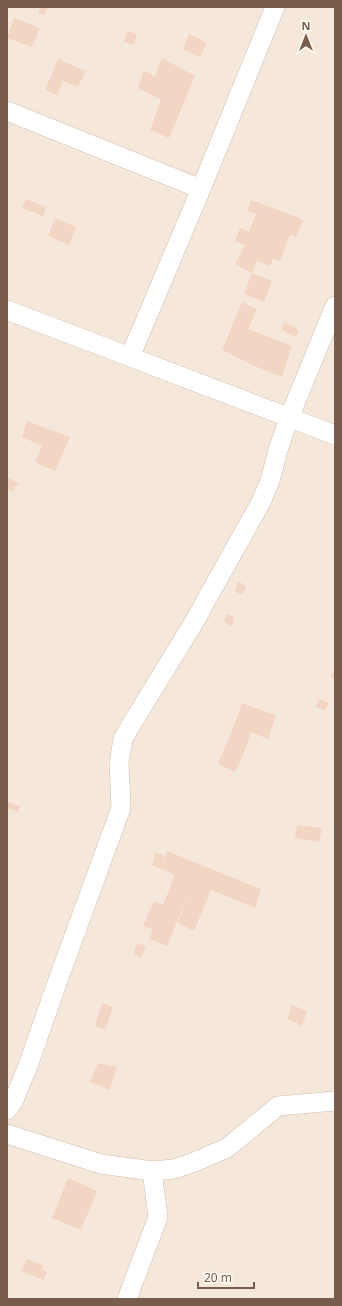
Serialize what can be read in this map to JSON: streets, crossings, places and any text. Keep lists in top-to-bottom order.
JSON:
{
  "scale_bar": "20 m",
  "north": "top"
}
